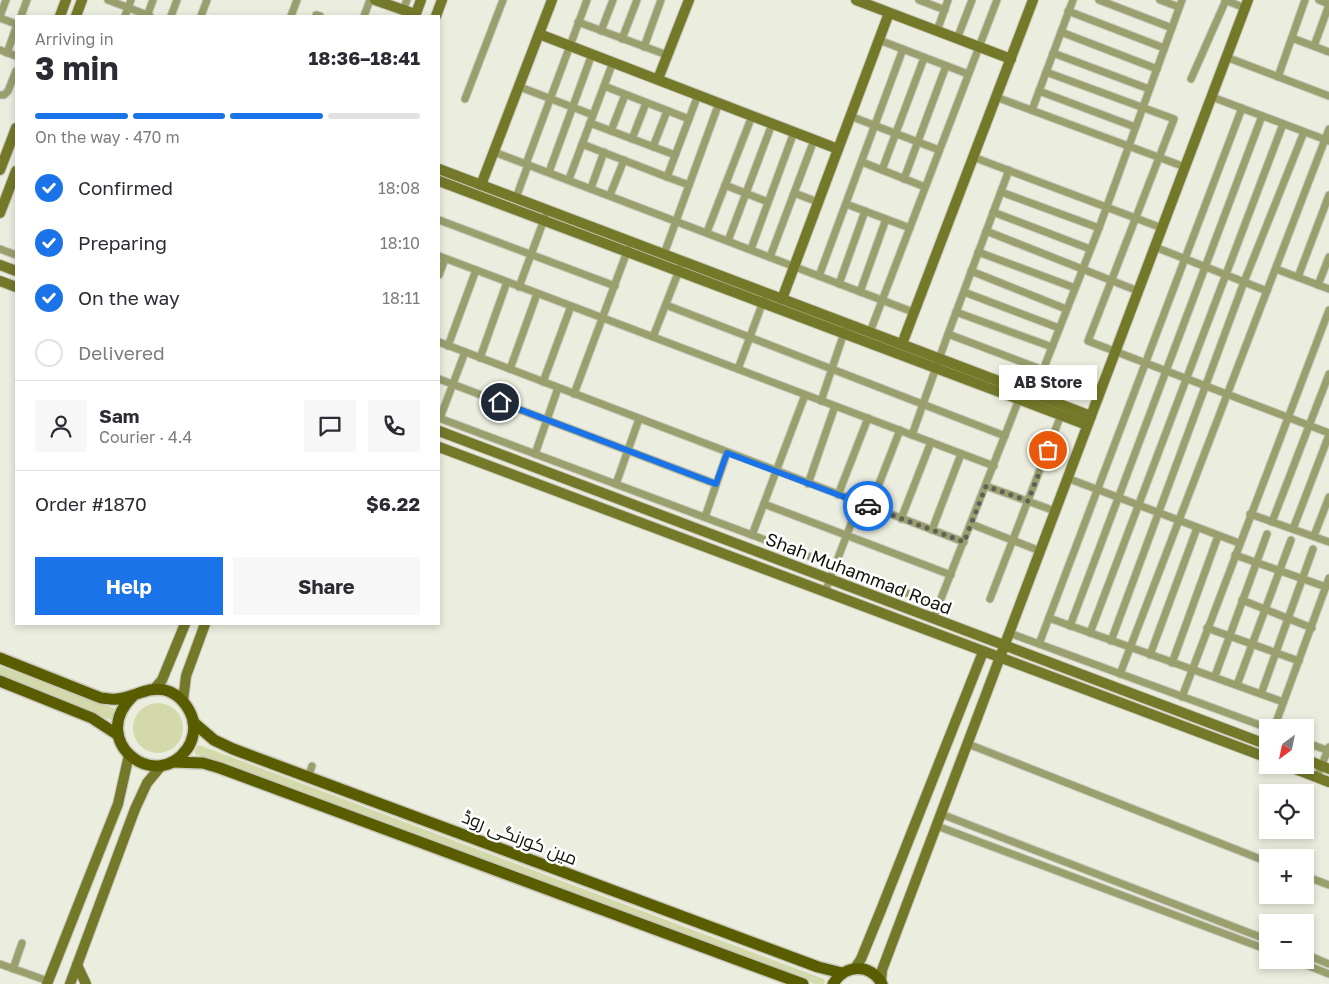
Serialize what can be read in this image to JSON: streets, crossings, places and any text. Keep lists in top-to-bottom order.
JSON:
{
  "streets": {
    "main road": ["مین کورنگی روڈ"],
    "street": ["Shah Muhammad Road"]
  },
  "places": ["AB Store"],
  "north": "bottom left",
  "page": {
    "heading": ["3 min", "Arriving in", "18:36–18:41"],
    "panel": [
      "Sam",
      "Courier · 4.4",
      "Order #1870",
      "$6.22"
    ],
    "bar": "On the way · 470 m",
    "list": [
      ["Confirmed", "18:08"],
      ["Preparing", "18:10"],
      ["On the way", "18:11"],
      "Delivered"
    ],
    "bubble": "AB Store",
    "buttons": ["Help", "Share"],
    "map_buttons": ["+", "−"]
  }
}
